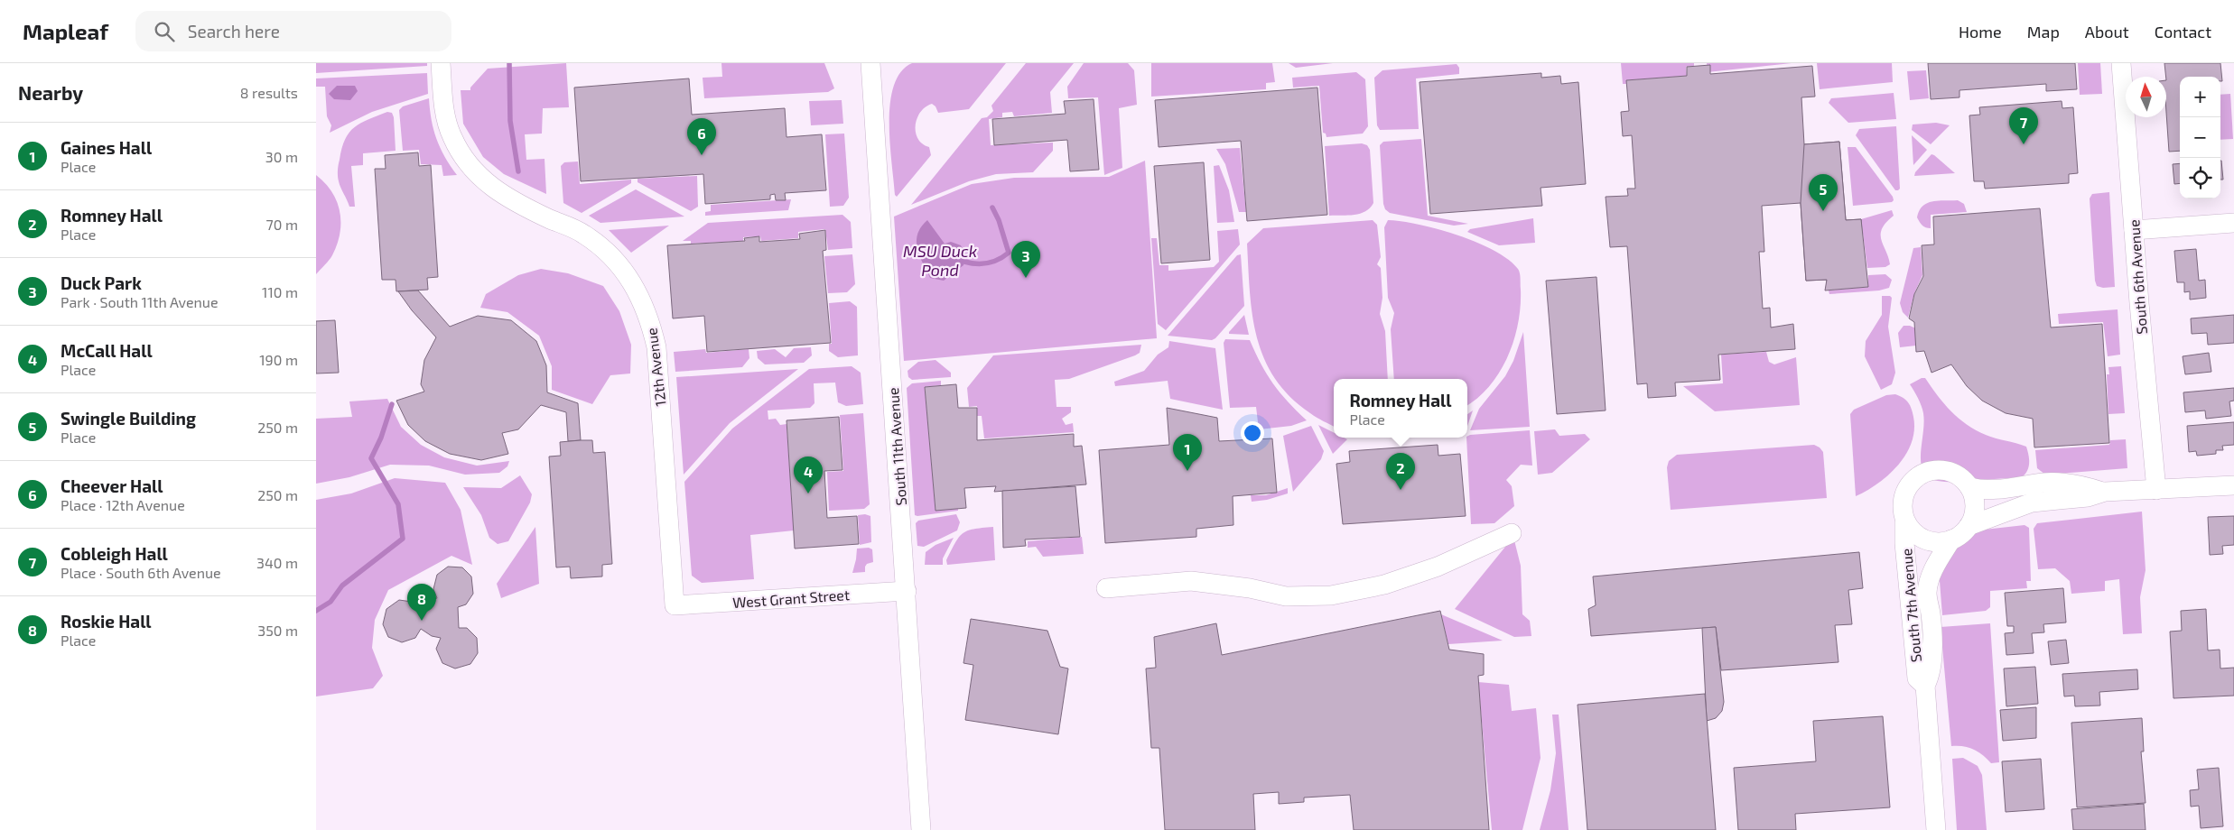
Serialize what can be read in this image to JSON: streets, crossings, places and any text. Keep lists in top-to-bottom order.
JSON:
{
  "streets": {
    "street": [
      "South 6th Avenue",
      "12th Avenue",
      "South 11th Avenue",
      "West Grant Street",
      "South 7th Avenue"
    ]
  },
  "crossings": [
    ["12th Avenue", "West Grant Street"],
    ["South 11th Avenue", "West Grant Street"]
  ],
  "water": ["MSU Duck Pond"],
  "north": "top",
  "page": {
    "header": "Mapleaf",
    "search": "Search here",
    "nav": [
      "Home",
      "Map",
      "About",
      "Contact"
    ],
    "heading": ["Nearby", "8 results"],
    "map_buttons": ["+", "−"],
    "pins": [
      "7",
      "6",
      "5",
      "3",
      "1",
      "2",
      "4",
      "8"
    ],
    "list": [
      {
        "mark": "1",
        "name": "Gaines Hall",
        "note": "Place",
        "value": "30 m"
      },
      {
        "mark": "2",
        "name": "Romney Hall",
        "note": "Place",
        "value": "70 m"
      },
      {
        "mark": "3",
        "name": "Duck Park",
        "note": "Park · South 11th Avenue",
        "value": "110 m"
      },
      {
        "mark": "4",
        "name": "McCall Hall",
        "note": "Place",
        "value": "190 m"
      },
      {
        "mark": "5",
        "name": "Swingle Building",
        "note": "Place",
        "value": "250 m"
      },
      {
        "mark": "6",
        "name": "Cheever Hall",
        "note": "Place · 12th Avenue",
        "value": "250 m"
      },
      {
        "mark": "7",
        "name": "Cobleigh Hall",
        "note": "Place · South 6th Avenue",
        "value": "340 m"
      },
      {
        "mark": "8",
        "name": "Roskie Hall",
        "note": "Place",
        "value": "350 m"
      }
    ],
    "popup": ["Romney Hall", "Place"]
  }
}
